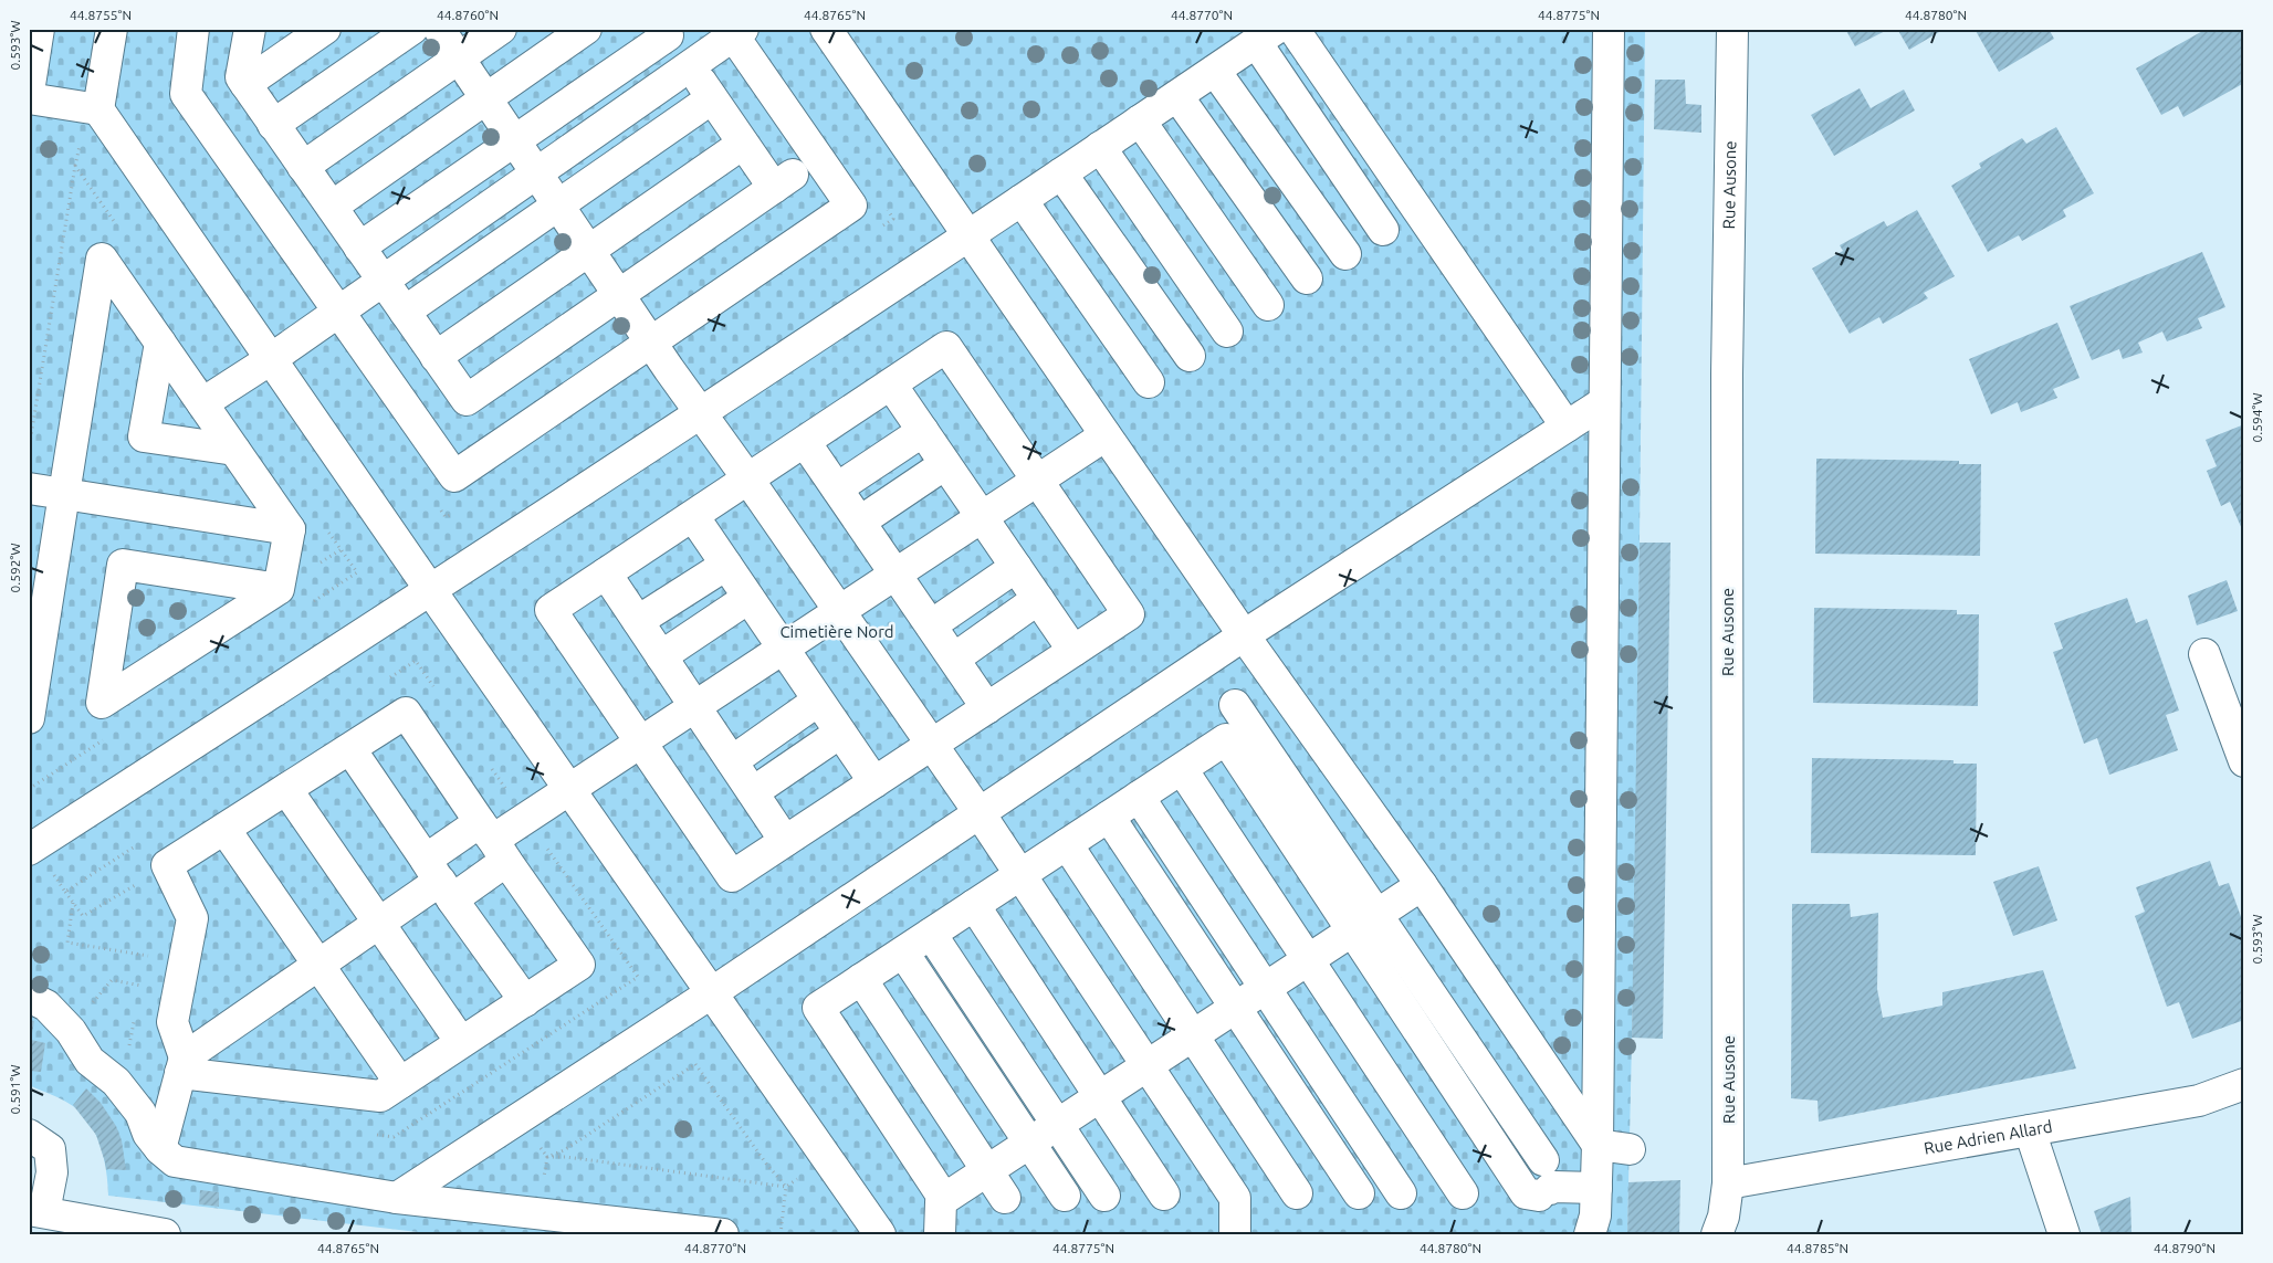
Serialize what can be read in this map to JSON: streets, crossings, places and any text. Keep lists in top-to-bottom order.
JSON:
{
  "streets": {
    "street": ["Rue Ausone", "Rue Adrien Allard"]
  },
  "crossings": [
    ["Rue Ausone", "Rue Adrien Allard"]
  ],
  "parks": ["Cimetière Nord"],
  "coordinates": [
    "44.8755°N",
    "44.8760°N",
    "44.8765°N",
    "44.8770°N",
    "44.8775°N",
    "44.8780°N",
    "0.593°W",
    "0.594°W",
    "0.592°W",
    "0.591°W",
    "44.8785°N",
    "44.8790°N"
  ]
}
